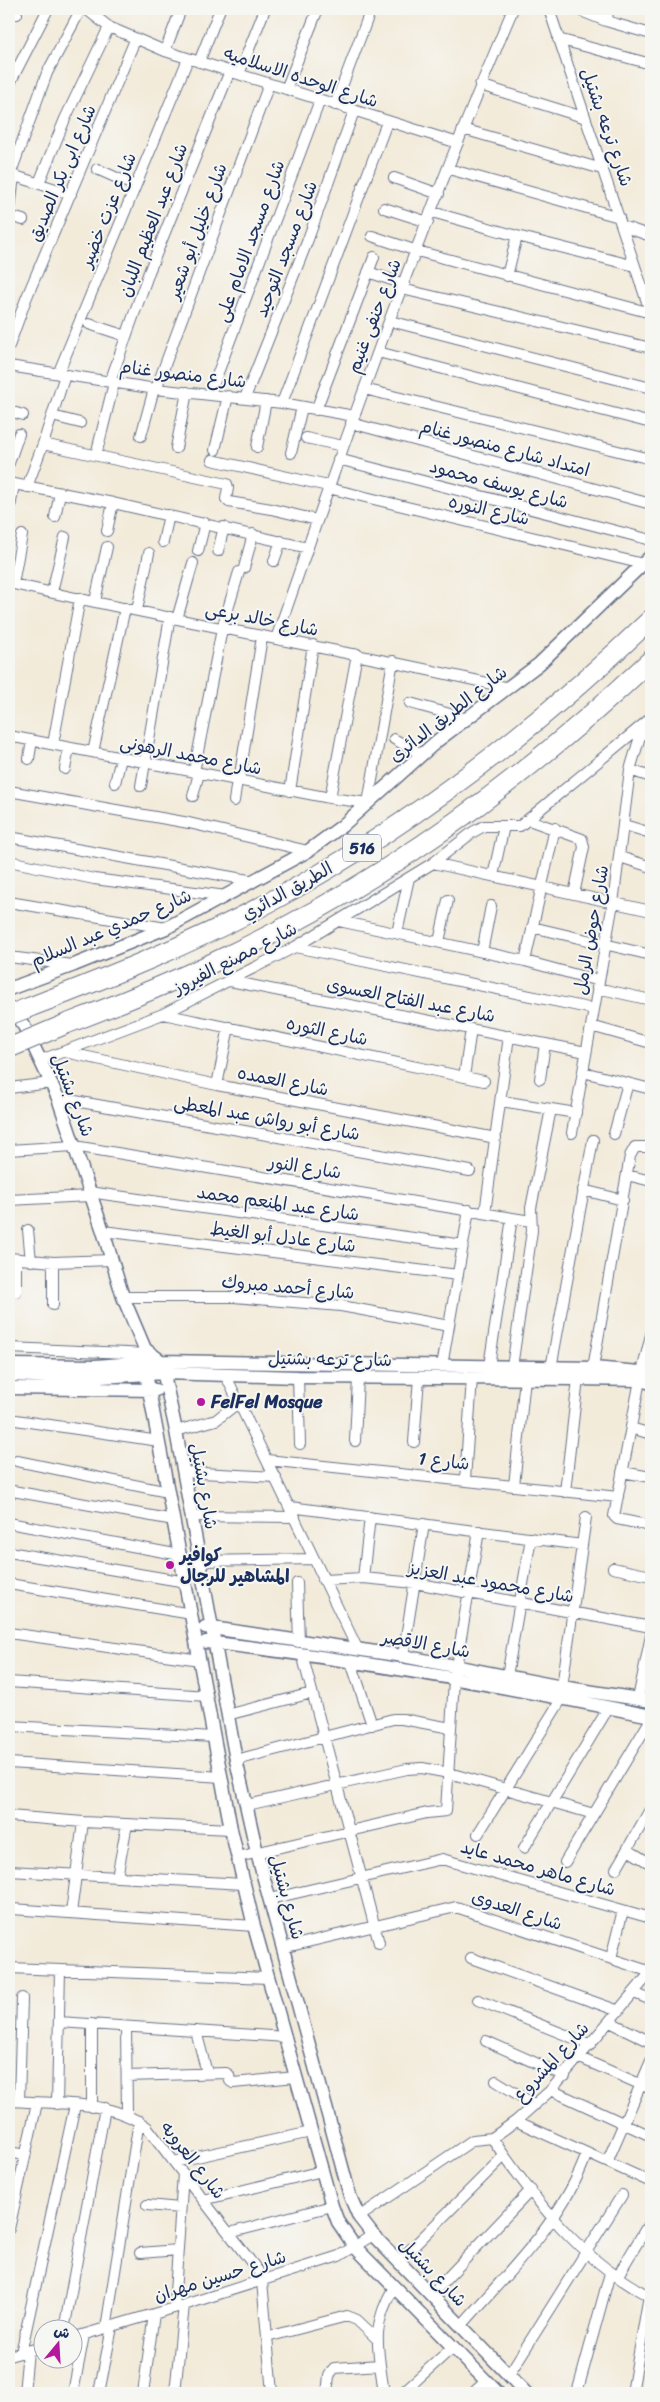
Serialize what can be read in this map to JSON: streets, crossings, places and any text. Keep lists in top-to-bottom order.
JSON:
{
  "streets": {
    "highway": ["516", "الطريق الدائري"],
    "street": [
      "شارع الوحده الاسلاميه",
      "شارع ترعه بشتيل",
      "شارع ابى بكر الصديق",
      "شارع عزت خضير",
      "شارع عبد العظيم اللبان",
      "شارع خليل أبو شعير",
      "شارع مسجد الامام على",
      "شارع مسجد التوحيد",
      "شارع حنفى غنيم",
      "شارع منصور غنام",
      "امتداد شارع منصور غنام",
      "شارع يوسف محمود",
      "شارع النوره",
      "شارع خالد برعى",
      "شارع الطريق الدائرى",
      "شارع محمد الرهونى",
      "شارع حمدي عبد السلام",
      "شارع حوض الرمل",
      "شارع مصنع الفيروز",
      "شارع عبد الفتاح العسوى",
      "شارع الثوره",
      "شارع العمده",
      "شارع بشتيل",
      "شارع أبو رواش عبد المعطى",
      "شارع النور",
      "شارع عبد المنعم محمد",
      "شارع عادل أبو الغيط",
      "شارع أحمد مبروك",
      "شارع 1",
      "شارع محمود عبد العزيز",
      "شارع الاقصر",
      "شارع ماهر محمد عايد",
      "شارع العدوى",
      "شارع المشروع",
      "شارع العروبه",
      "شارع حسين مهران"
    ]
  },
  "crossings": [
    ["شارع الوحده الاسلاميه", "شارع ابى بكر الصديق"],
    ["شارع الوحده الاسلاميه", "شارع عزت خضير"],
    ["شارع الوحده الاسلاميه", "شارع عبد العظيم اللبان"],
    ["شارع الوحده الاسلاميه", "شارع خليل أبو شعير"],
    ["شارع الوحده الاسلاميه", "شارع مسجد الامام على"],
    ["شارع الوحده الاسلاميه", "شارع مسجد التوحيد"],
    ["شارع الوحده الاسلاميه", "شارع حنفى غنيم"],
    ["شارع ترعه بشتيل", "شارع بشتيل"],
    ["شارع عزت خضير", "شارع منصور غنام"],
    ["شارع عبد العظيم اللبان", "شارع منصور غنام"],
    ["شارع خليل أبو شعير", "شارع منصور غنام"],
    ["شارع مسجد الامام على", "شارع منصور غنام"],
    ["شارع مسجد التوحيد", "شارع منصور غنام"],
    ["شارع حنفى غنيم", "شارع منصور غنام"],
    ["شارع حنفى غنيم", "امتداد شارع منصور غنام"],
    ["شارع حنفى غنيم", "شارع يوسف محمود"],
    ["شارع حنفى غنيم", "شارع النوره"],
    ["شارع حنفى غنيم", "شارع خالد برعى"],
    ["شارع منصور غنام", "امتداد شارع منصور غنام"],
    ["شارع منصور غنام", "شارع النوره"],
    ["شارع النوره", "شارع الطريق الدائرى"],
    ["شارع خالد برعى", "شارع الطريق الدائرى"],
    ["شارع الطريق الدائرى", "شارع محمد الرهونى"],
    ["شارع الطريق الدائرى", "شارع حمدي عبد السلام"],
    ["الطريق الدائري", "شارع بشتيل"],
    ["شارع حوض الرمل", "شارع عبد الفتاح العسوى"],
    ["شارع مصنع الفيروز", "شارع عبد الفتاح العسوى"],
    ["شارع مصنع الفيروز", "شارع الثوره"],
    ["شارع مصنع الفيروز", "شارع العمده"],
    ["شارع مصنع الفيروز", "شارع بشتيل"],
    ["شارع بشتيل", "شارع أبو رواش عبد المعطى"],
    ["شارع بشتيل", "شارع النور"],
    ["شارع بشتيل", "شارع عبد المنعم محمد"],
    ["شارع بشتيل", "شارع عادل أبو الغيط"],
    ["شارع بشتيل", "شارع أحمد مبروك"],
    ["شارع بشتيل", "شارع الاقصر"],
    ["شارع بشتيل", "شارع ماهر محمد عايد"],
    ["شارع بشتيل", "شارع العدوى"],
    ["شارع بشتيل", "شارع المشروع"],
    ["شارع بشتيل", "شارع حسين مهران"],
    ["شارع العدوى", "شارع المشروع"],
    ["شارع العروبه", "شارع حسين مهران"]
  ],
  "places": ["FelFel Mosque", "كوافير المشاهير للرجال"],
  "north": "top"
}
